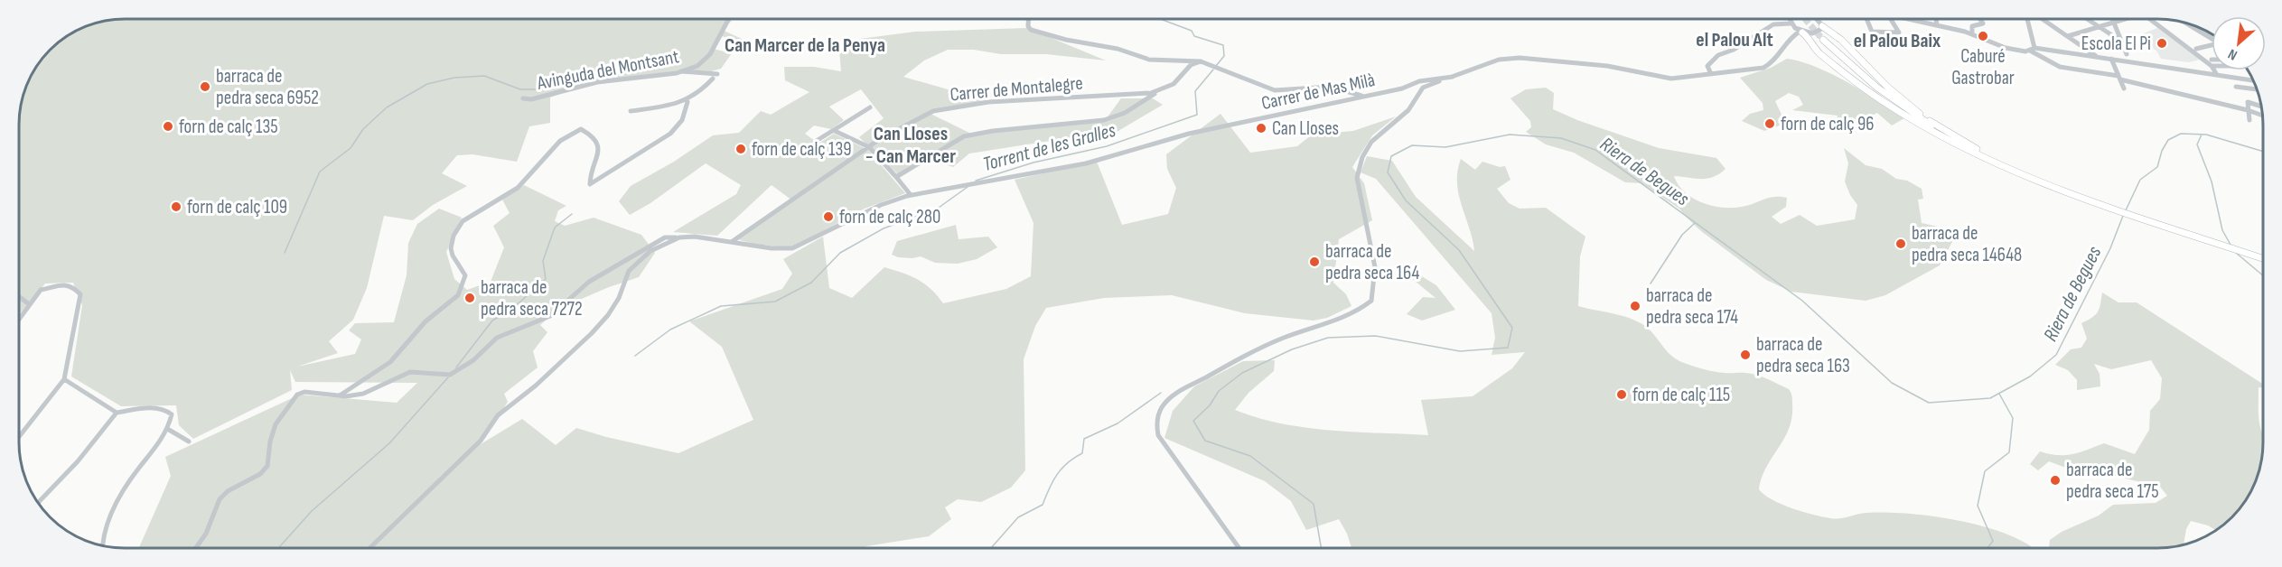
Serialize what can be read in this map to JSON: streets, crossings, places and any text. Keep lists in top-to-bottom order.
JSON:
{
  "streets": {
    "street": ["Avinguda del Montsant", "Carrer de Montalegre", "Carrer de Mas Milà"]
  },
  "crossings": [
    ["Carrer de Montalegre", "Carrer de Mas Milà"]
  ],
  "districts": [
    "el Palou Alt",
    "el Palou Baix",
    "Can Marcer de la Penya",
    "Can Lloses - Can Marcer"
  ],
  "water": ["Torrent de les Gralles", "Riera de Begues"],
  "places": [
    "Caburé Gastrobar",
    "Escola El Pi",
    "barraca de pedra seca 6952",
    "forn de calç 96",
    "forn de calç 135",
    "Can Lloses",
    "forn de calç 139",
    "forn de calç 109",
    "forn de calç 280",
    "barraca de pedra seca 14648",
    "barraca de pedra seca 164",
    "barraca de pedra seca 7272",
    "barraca de pedra seca 174",
    "barraca de pedra seca 163",
    "forn de calç 115",
    "barraca de pedra seca 175"
  ],
  "north": "bottom left"
}
